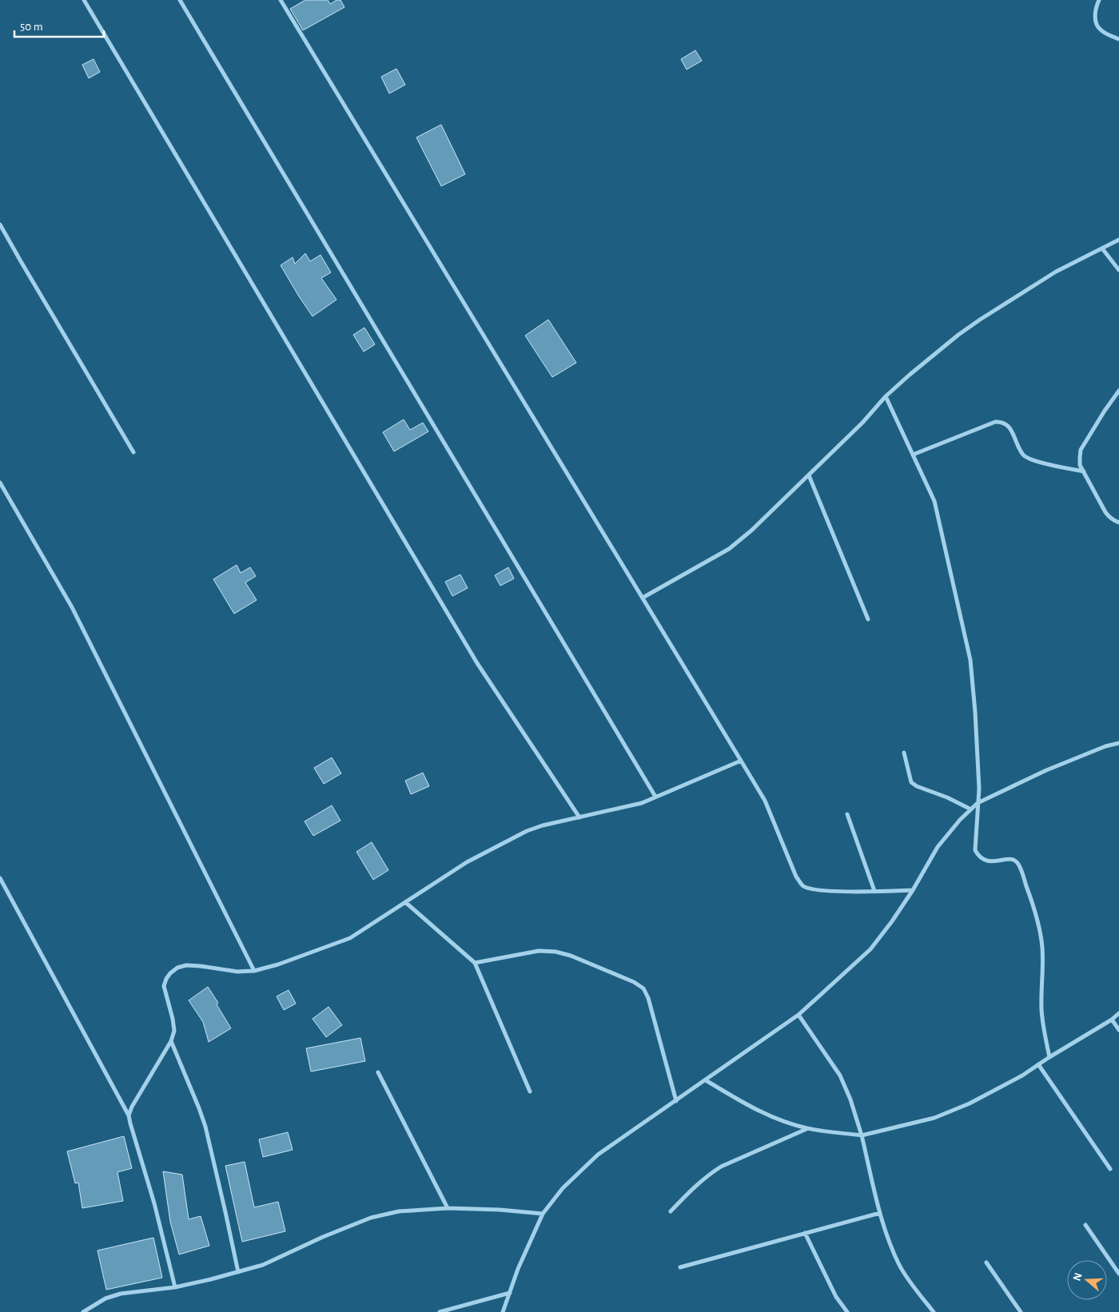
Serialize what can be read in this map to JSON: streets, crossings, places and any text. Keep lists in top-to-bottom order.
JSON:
{
  "scale_bar": "50 m",
  "north": "left"
}
